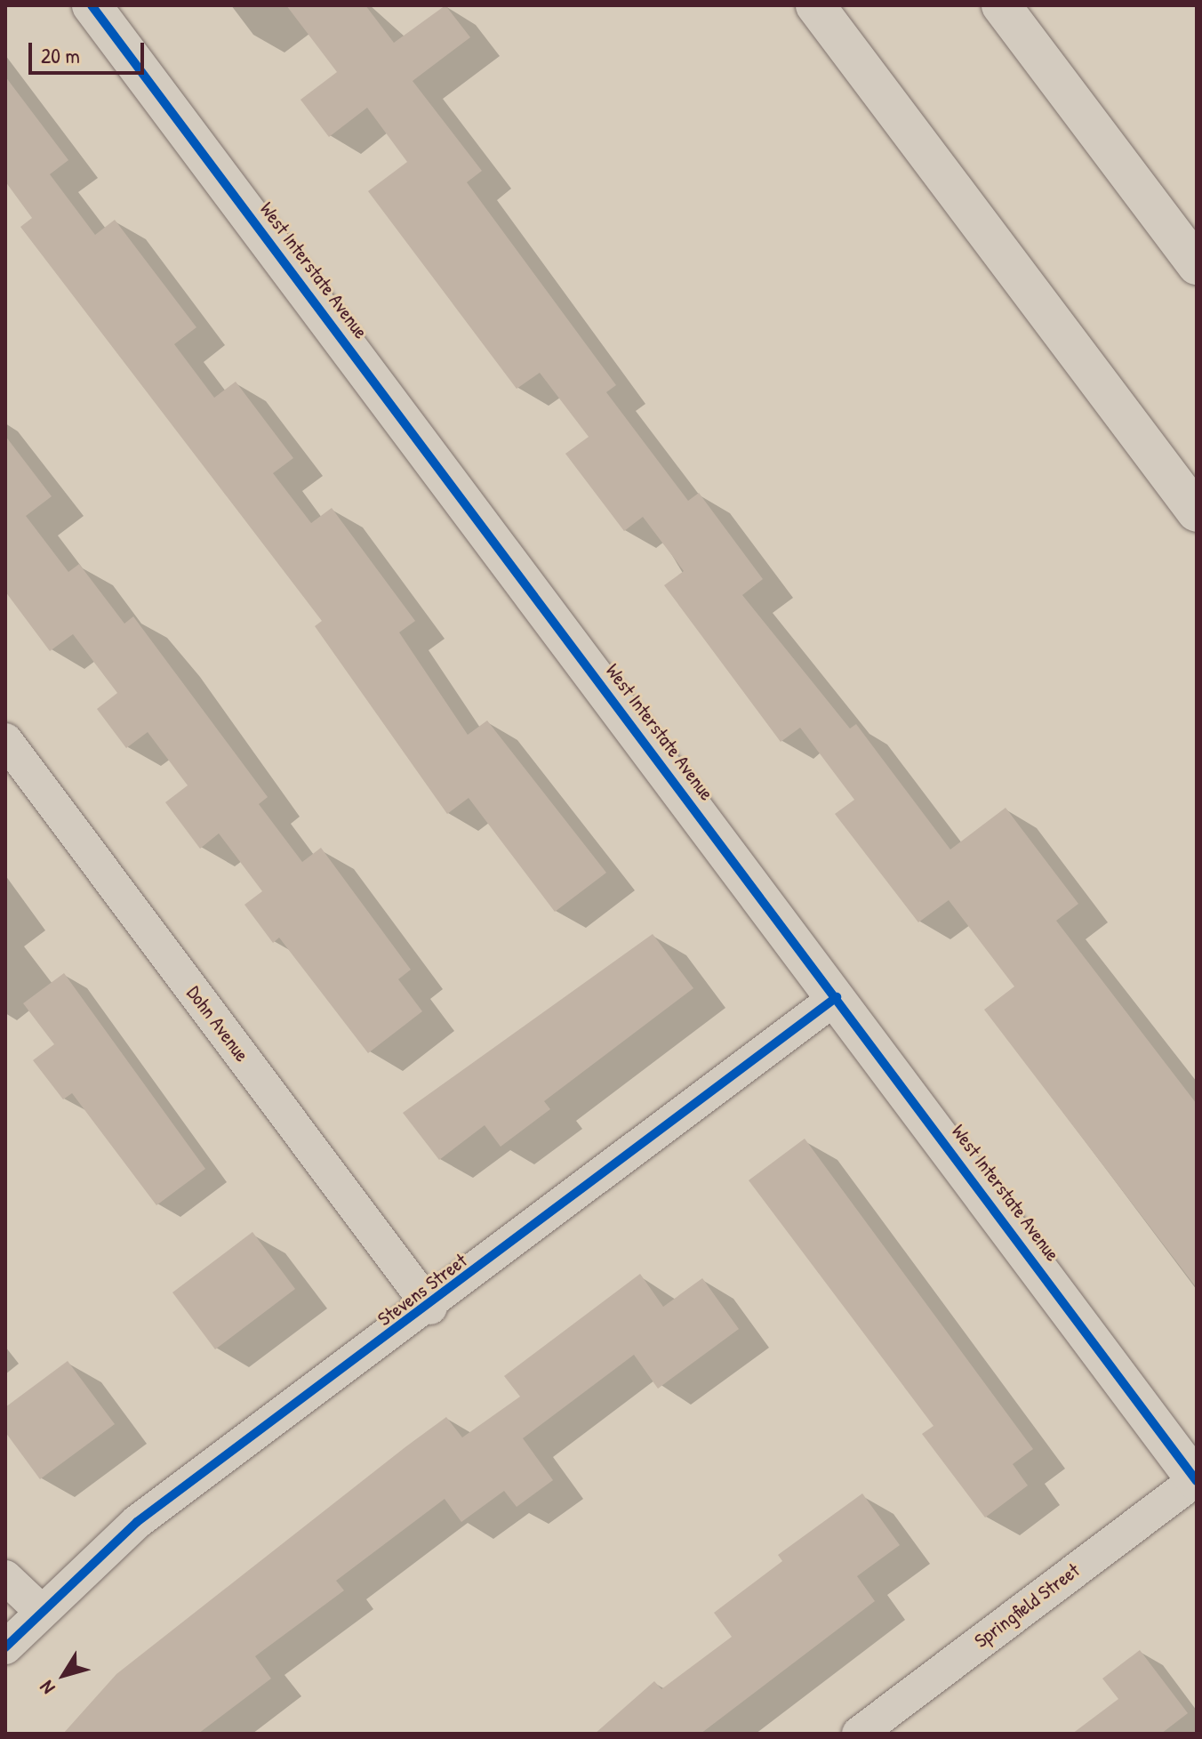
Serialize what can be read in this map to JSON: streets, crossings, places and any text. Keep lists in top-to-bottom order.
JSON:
{
  "streets": {
    "main road": ["West Interstate Avenue"],
    "street": ["Dohn Avenue", "Stevens Street", "Springfield Street"]
  },
  "crossings": [
    ["West Interstate Avenue", "Stevens Street"],
    ["West Interstate Avenue", "Springfield Street"],
    ["Dohn Avenue", "Stevens Street"]
  ],
  "scale_bar": "20 m",
  "north": "bottom left"
}
